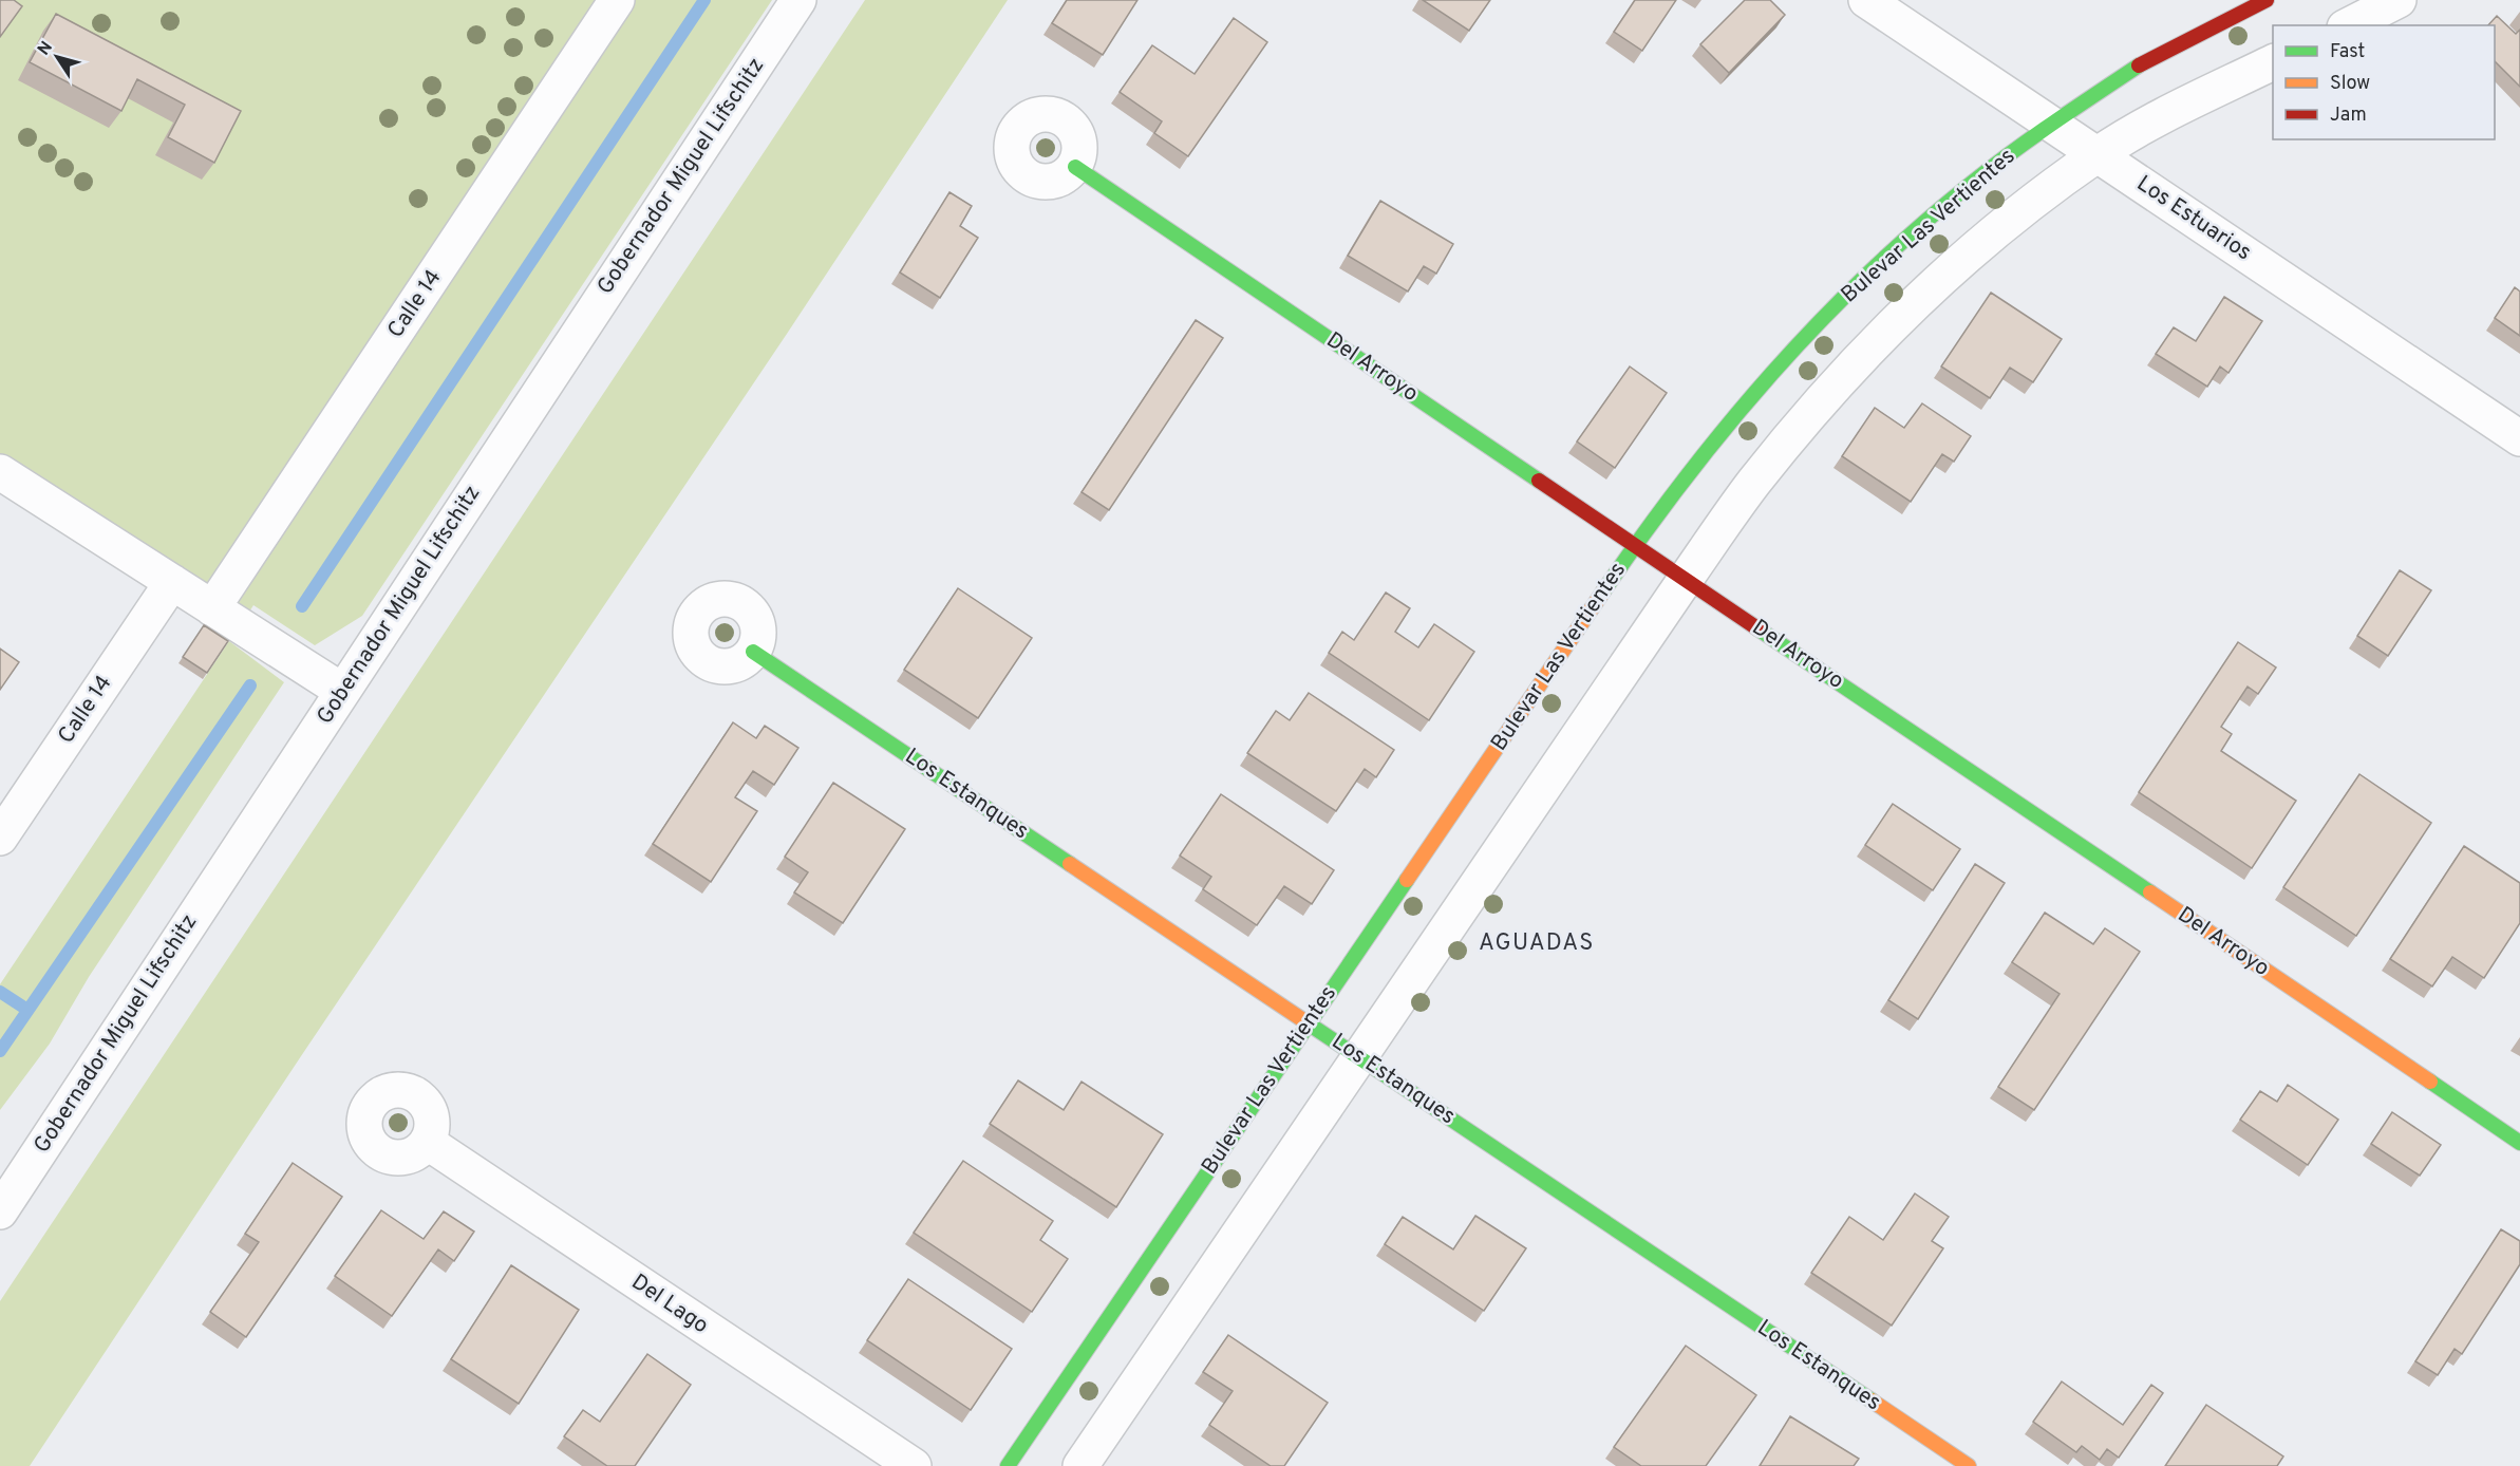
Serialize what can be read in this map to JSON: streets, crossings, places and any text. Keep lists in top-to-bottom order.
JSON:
{
  "streets": {
    "street": [
      "Gobernador Miguel Lifschitz",
      "Los Estuarios",
      "Bulevar Las Vertientes",
      "Calle 14",
      "Del Arroyo",
      "Los Estanques",
      "Del Lago"
    ]
  },
  "crossings": [
    ["Los Estuarios", "Bulevar Las Vertientes"],
    ["Bulevar Las Vertientes", "Del Arroyo"],
    ["Bulevar Las Vertientes", "Los Estanques"]
  ],
  "districts": ["AGUADAS"],
  "legend": ["Fast", "Slow", "Jam"],
  "north": "top left"
}
